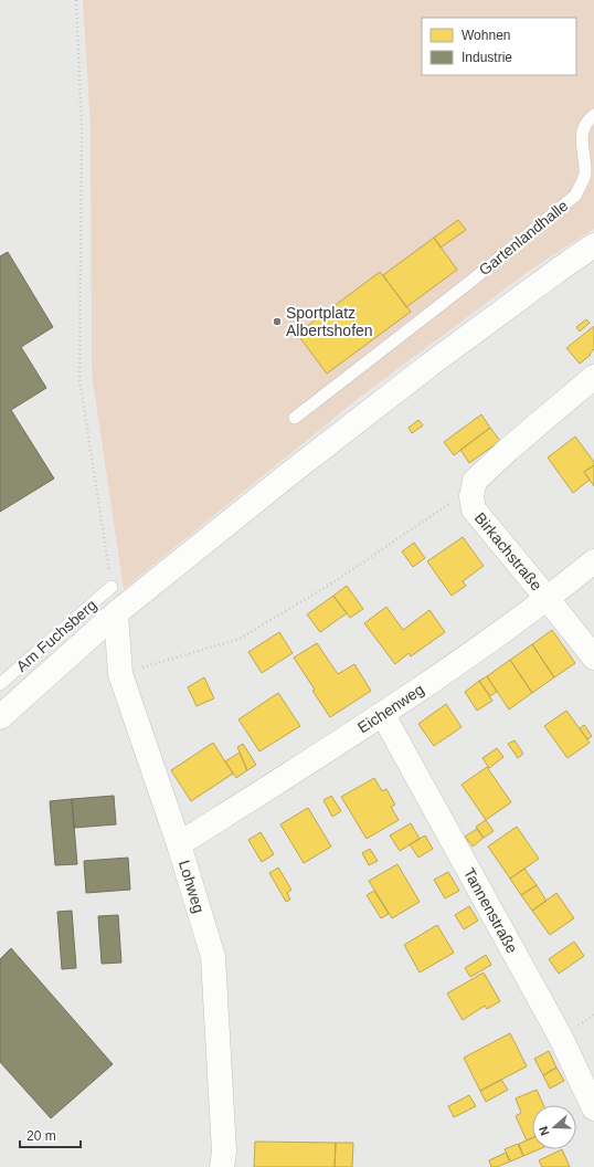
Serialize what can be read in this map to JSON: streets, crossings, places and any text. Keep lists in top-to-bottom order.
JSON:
{
  "streets": {
    "street": [
      "Birkachstraße",
      "Eichenweg",
      "Lohweg",
      "Tannenstraße"
    ],
    "lane": ["Gartenlandhalle", "Am Fuchsberg"]
  },
  "crossings": [
    ["Birkachstraße", "Eichenweg"],
    ["Eichenweg", "Lohweg"],
    ["Eichenweg", "Tannenstraße"]
  ],
  "places": ["Sportplatz Albertshofen"],
  "legend": ["Wohnen", "Industrie"],
  "scale_bar": "20 m",
  "north": "left"
}
